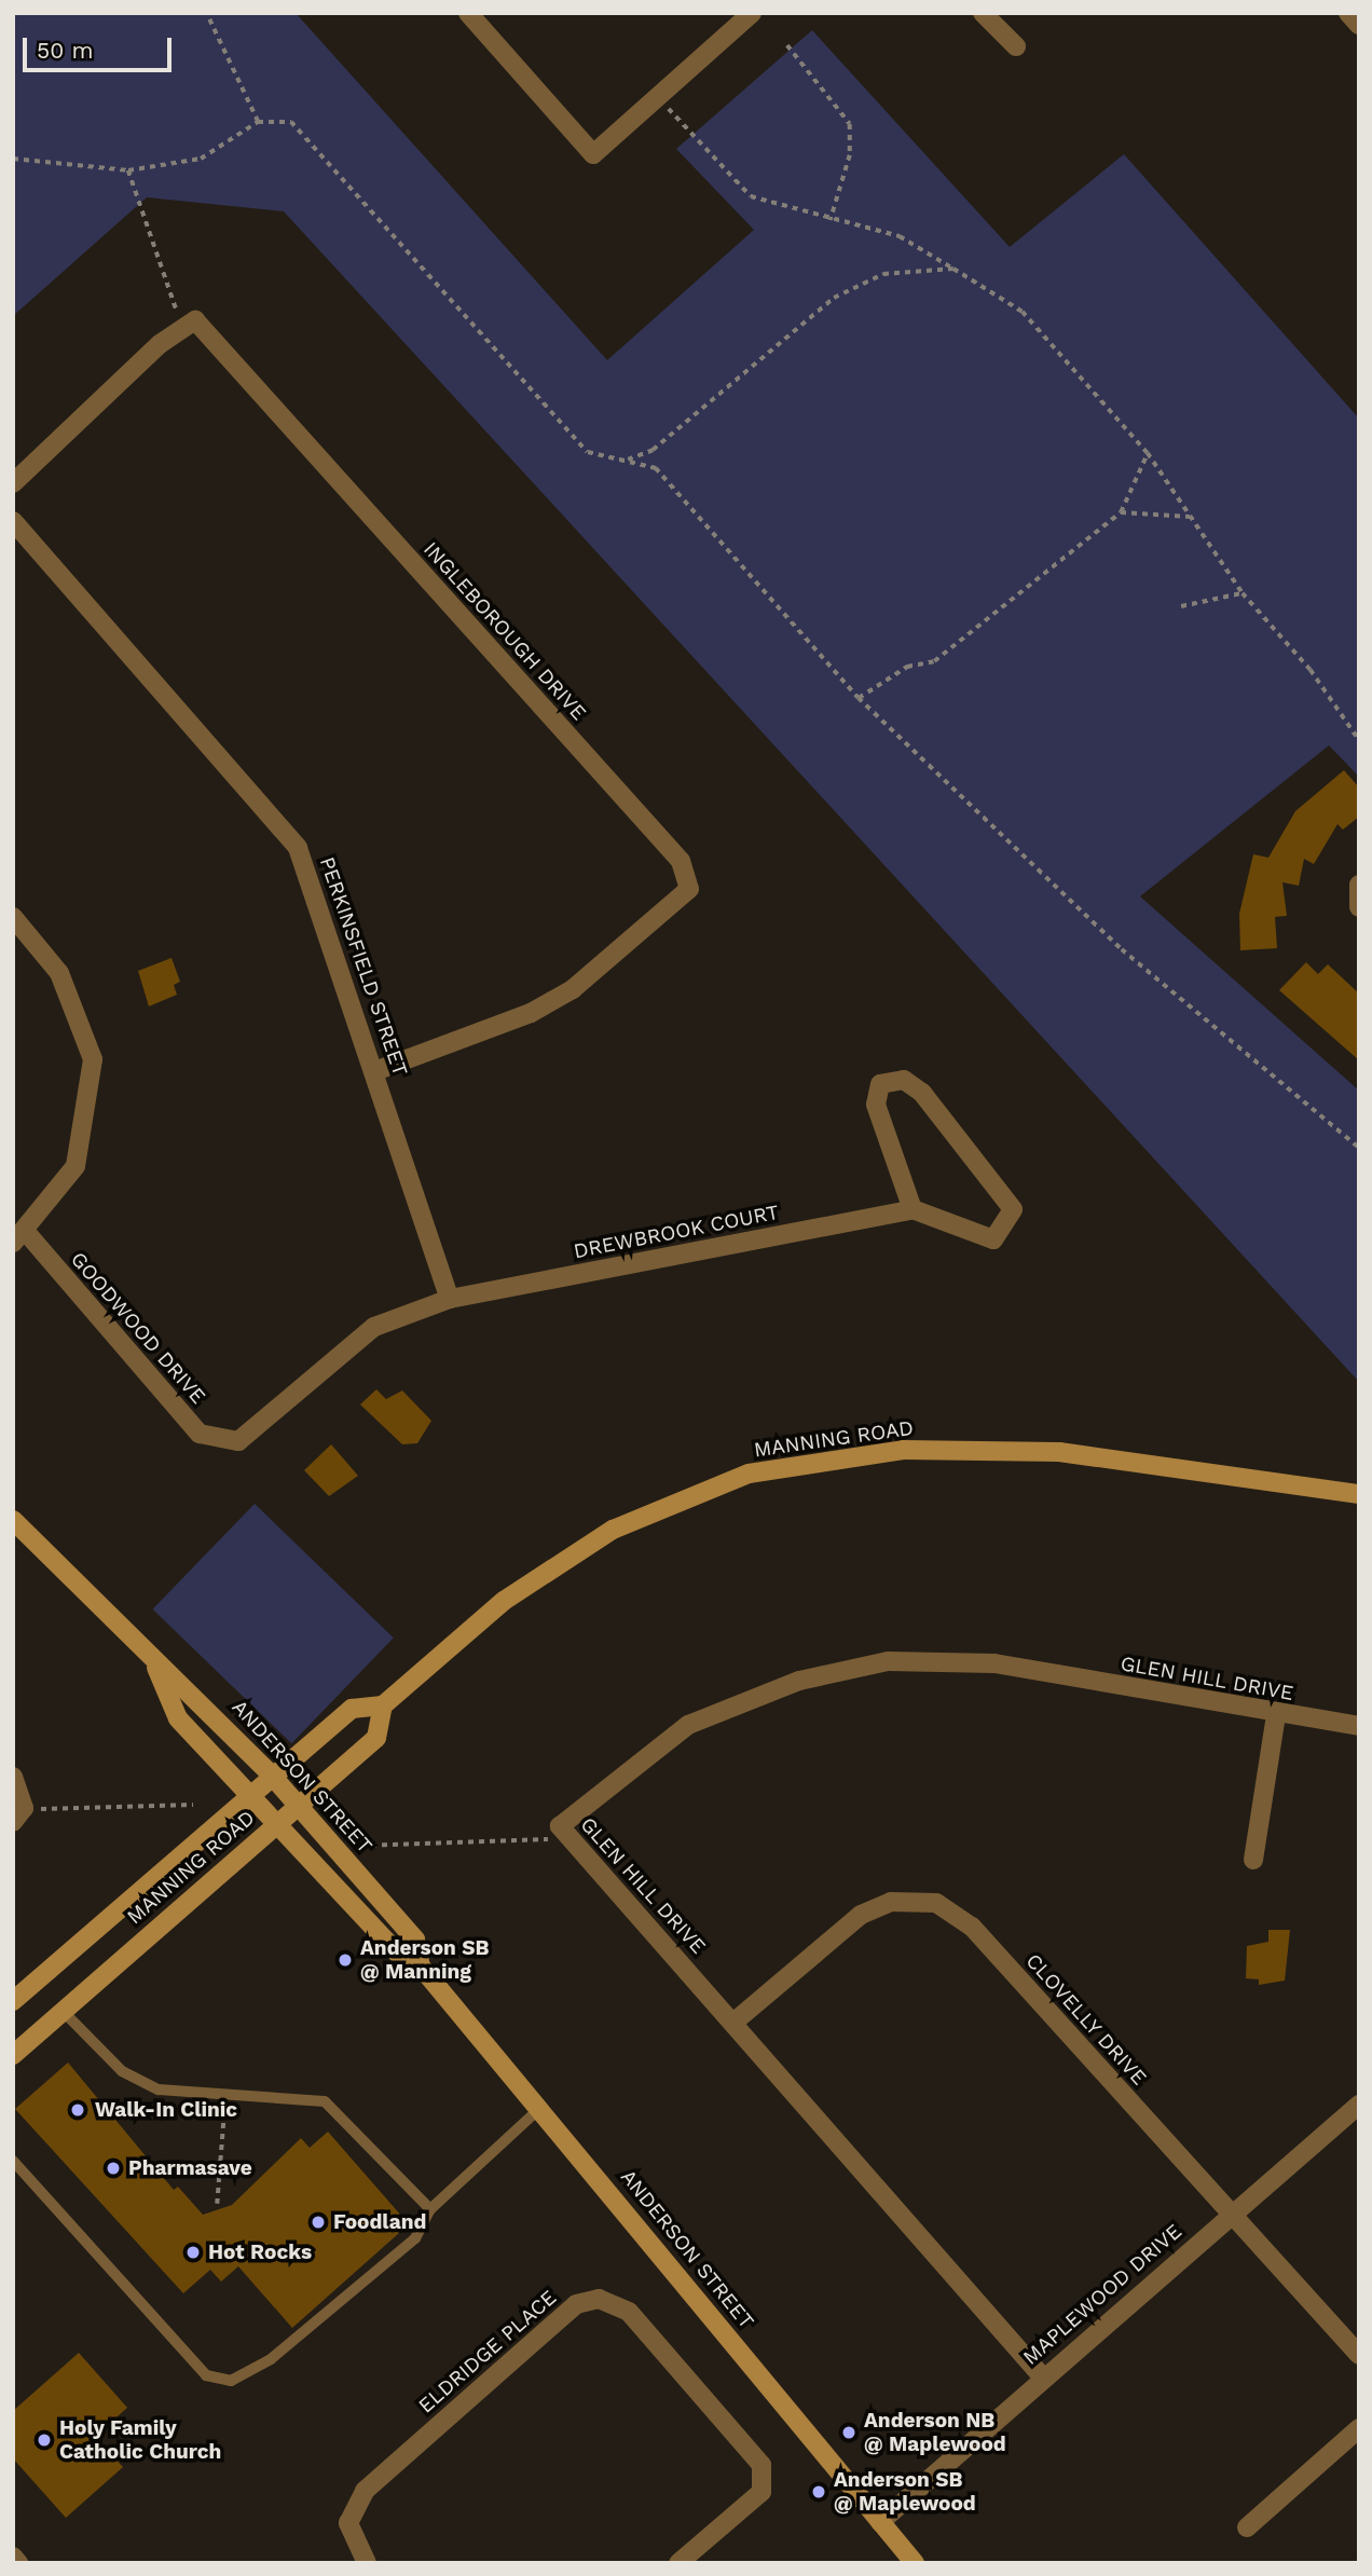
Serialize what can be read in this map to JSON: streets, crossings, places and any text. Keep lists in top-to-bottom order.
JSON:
{
  "streets": {
    "main road": ["MANNING ROAD", "ANDERSON STREET"],
    "street": [
      "INGLEBOROUGH DRIVE",
      "PERKINSFIELD STREET",
      "DREWBROOK COURT",
      "GOODWOOD DRIVE",
      "GLEN HILL DRIVE",
      "CLOVELLY DRIVE",
      "MAPLEWOOD DRIVE",
      "ELDRIDGE PLACE"
    ]
  },
  "crossings": [
    ["INGLEBOROUGH DRIVE", "PERKINSFIELD STREET"],
    ["PERKINSFIELD STREET", "DREWBROOK COURT"],
    ["PERKINSFIELD STREET", "GOODWOOD DRIVE"],
    ["DREWBROOK COURT", "GOODWOOD DRIVE"],
    ["MANNING ROAD", "ANDERSON STREET"],
    ["GLEN HILL DRIVE", "CLOVELLY DRIVE"],
    ["GLEN HILL DRIVE", "MAPLEWOOD DRIVE"],
    ["ANDERSON STREET", "MAPLEWOOD DRIVE"],
    ["CLOVELLY DRIVE", "MAPLEWOOD DRIVE"]
  ],
  "places": [
    "Anderson SB @ Manning",
    "Walk-In Clinic",
    "Pharmasave",
    "Foodland",
    "Hot Rocks",
    "Anderson NB @ Maplewood",
    "Holy Family Catholic Church",
    "Anderson SB @ Maplewood"
  ],
  "scale_bar": "50 m"
}
